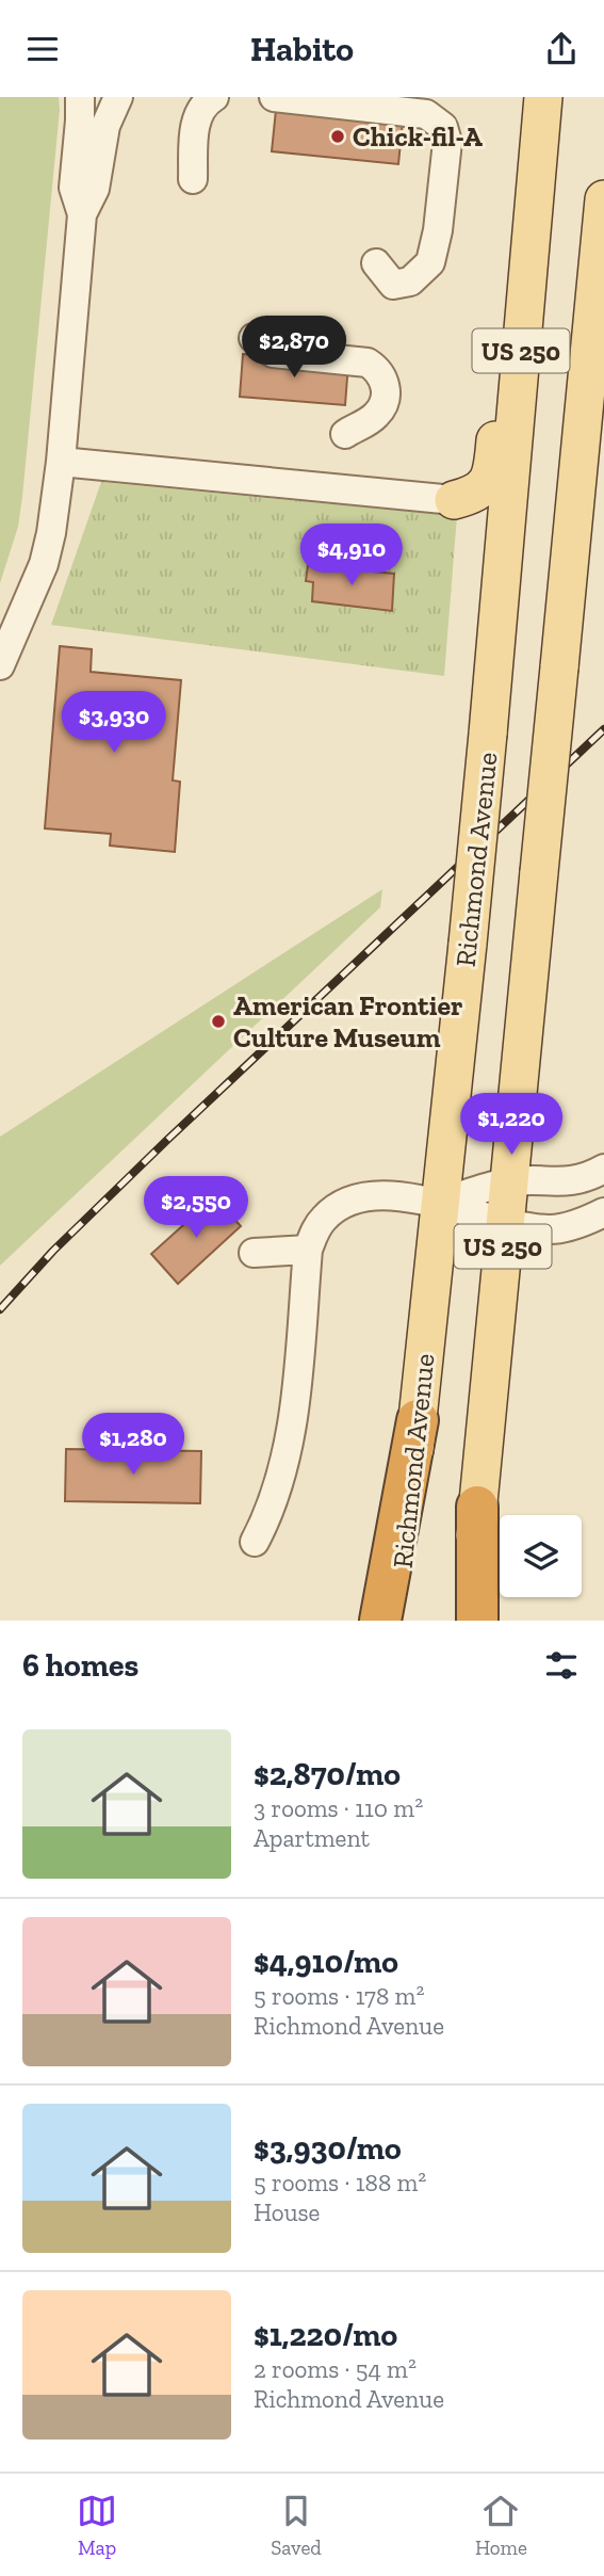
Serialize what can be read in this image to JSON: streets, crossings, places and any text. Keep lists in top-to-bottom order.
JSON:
{
  "streets": {
    "main road": ["US 250", "Richmond Avenue"]
  },
  "places": ["Chick-fil-A", "American Frontier Culture Museum"],
  "page": {
    "header": "Habito",
    "price": [
      "$2,870",
      "$4,910",
      "$3,930",
      "$1,220",
      "$2,550",
      "$1,280"
    ],
    "heading": "6 homes",
    "list": [
      {
        "name": "$2,870/mo",
        "note": "3 rooms · 110 m² · Apartment"
      },
      {
        "name": "$4,910/mo",
        "note": "5 rooms · 178 m² · Richmond Avenue"
      },
      {
        "name": "$3,930/mo",
        "note": "5 rooms · 188 m² · House"
      },
      {
        "name": "$1,220/mo",
        "note": "2 rooms · 54 m² · Richmond Avenue"
      }
    ],
    "tabs": ["Map", "Saved", "Home"]
  }
}
